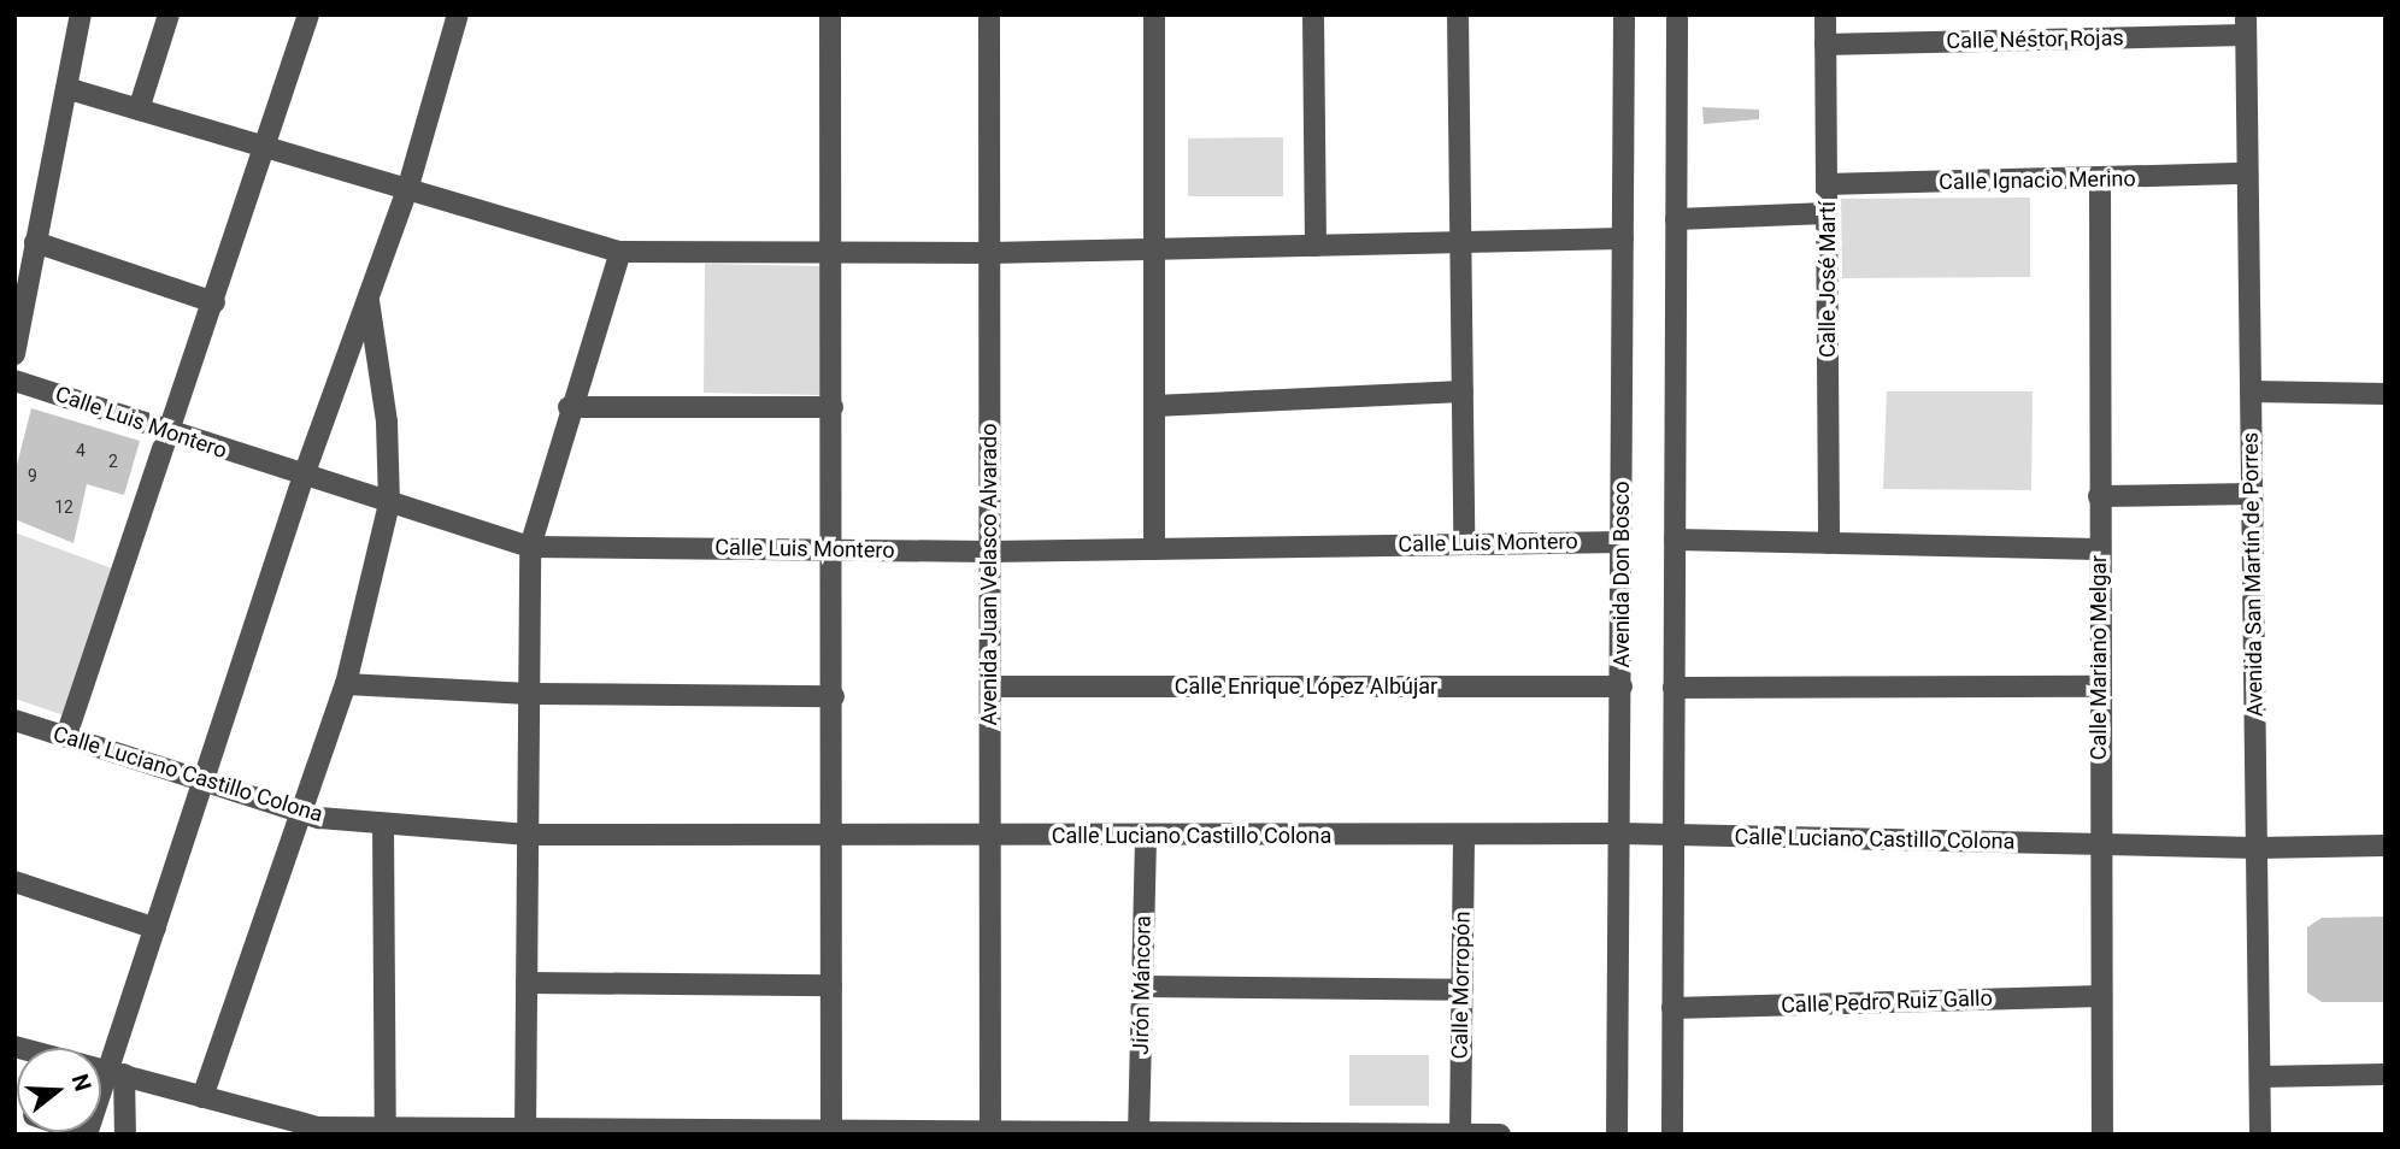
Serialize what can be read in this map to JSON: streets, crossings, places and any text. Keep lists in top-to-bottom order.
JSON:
{
  "streets": {
    "street": [
      "Calle Néstor Rojas",
      "Calle Ignacio Merino",
      "Calle José Martí",
      "Calle Luis Montero",
      "Avenida Juan Velasco Alvarado",
      "Avenida Don Bosco",
      "Avenida San Martín de Porres",
      "Calle Mariano Melgar",
      "Calle Enrique López Albújar",
      "Calle Luciano Castillo Colona",
      "Jirón Máncora",
      "Calle Morropón",
      "Calle Pedro Ruiz Gallo"
    ]
  },
  "crossings": [
    ["Calle Néstor Rojas", "Calle José Martí"],
    ["Calle Néstor Rojas", "Avenida San Martín de Porres"],
    ["Calle Ignacio Merino", "Calle José Martí"],
    ["Calle Ignacio Merino", "Avenida San Martín de Porres"],
    ["Calle Ignacio Merino", "Calle Mariano Melgar"],
    ["Calle Luis Montero", "Avenida Juan Velasco Alvarado"],
    ["Calle Luis Montero", "Avenida Don Bosco"],
    ["Avenida Juan Velasco Alvarado", "Calle Enrique López Albújar"],
    ["Avenida Juan Velasco Alvarado", "Calle Luciano Castillo Colona"],
    ["Avenida Don Bosco", "Calle Enrique López Albújar"],
    ["Avenida Don Bosco", "Calle Luciano Castillo Colona"],
    ["Avenida San Martín de Porres", "Calle Luciano Castillo Colona"],
    ["Calle Mariano Melgar", "Calle Luciano Castillo Colona"],
    ["Calle Mariano Melgar", "Calle Pedro Ruiz Gallo"],
    ["Calle Luciano Castillo Colona", "Jirón Máncora"],
    ["Calle Luciano Castillo Colona", "Calle Morropón"]
  ],
  "house_numbers": [
    "4",
    "2",
    "9",
    "12"
  ],
  "north": "right"
}
